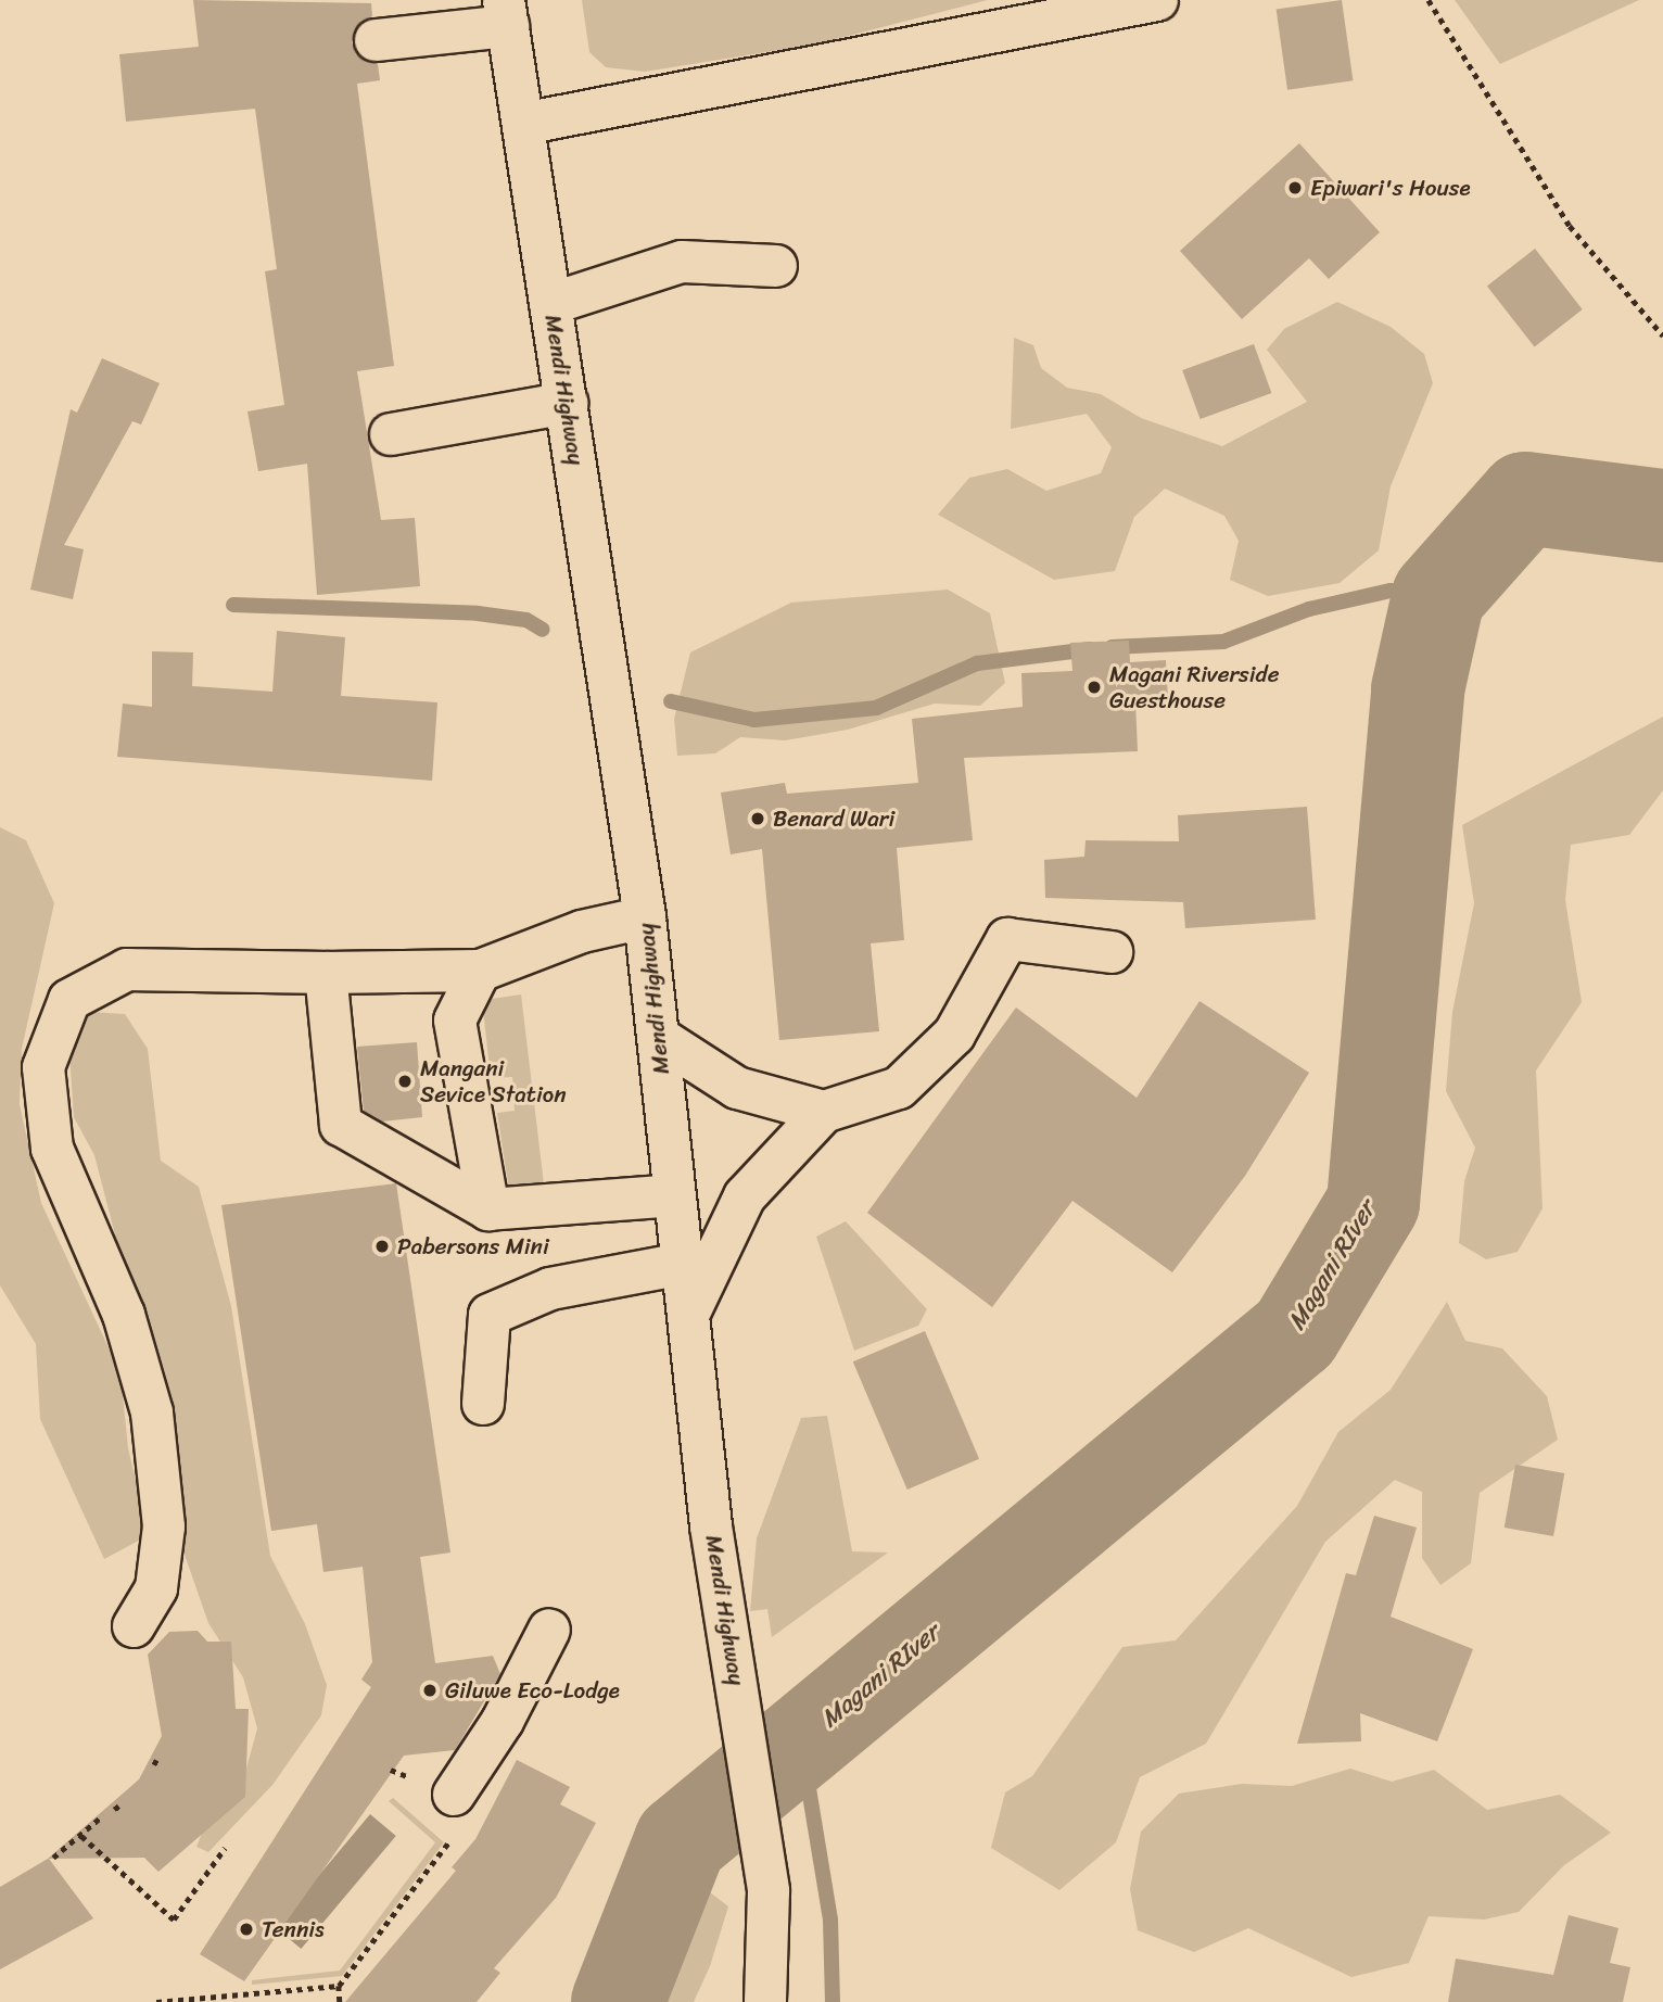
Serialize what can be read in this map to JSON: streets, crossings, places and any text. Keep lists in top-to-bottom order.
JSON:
{
  "streets": {
    "main road": ["Mendi Highway"]
  },
  "water": ["Magani RIver"],
  "places": [
    "Epiwari's House",
    "Magani Riverside Guesthouse",
    "Benard Wari",
    "Mangani Sevice Station",
    "Pabersons Mini",
    "Giluwe Eco-Lodge",
    "Tennis"
  ]
}
